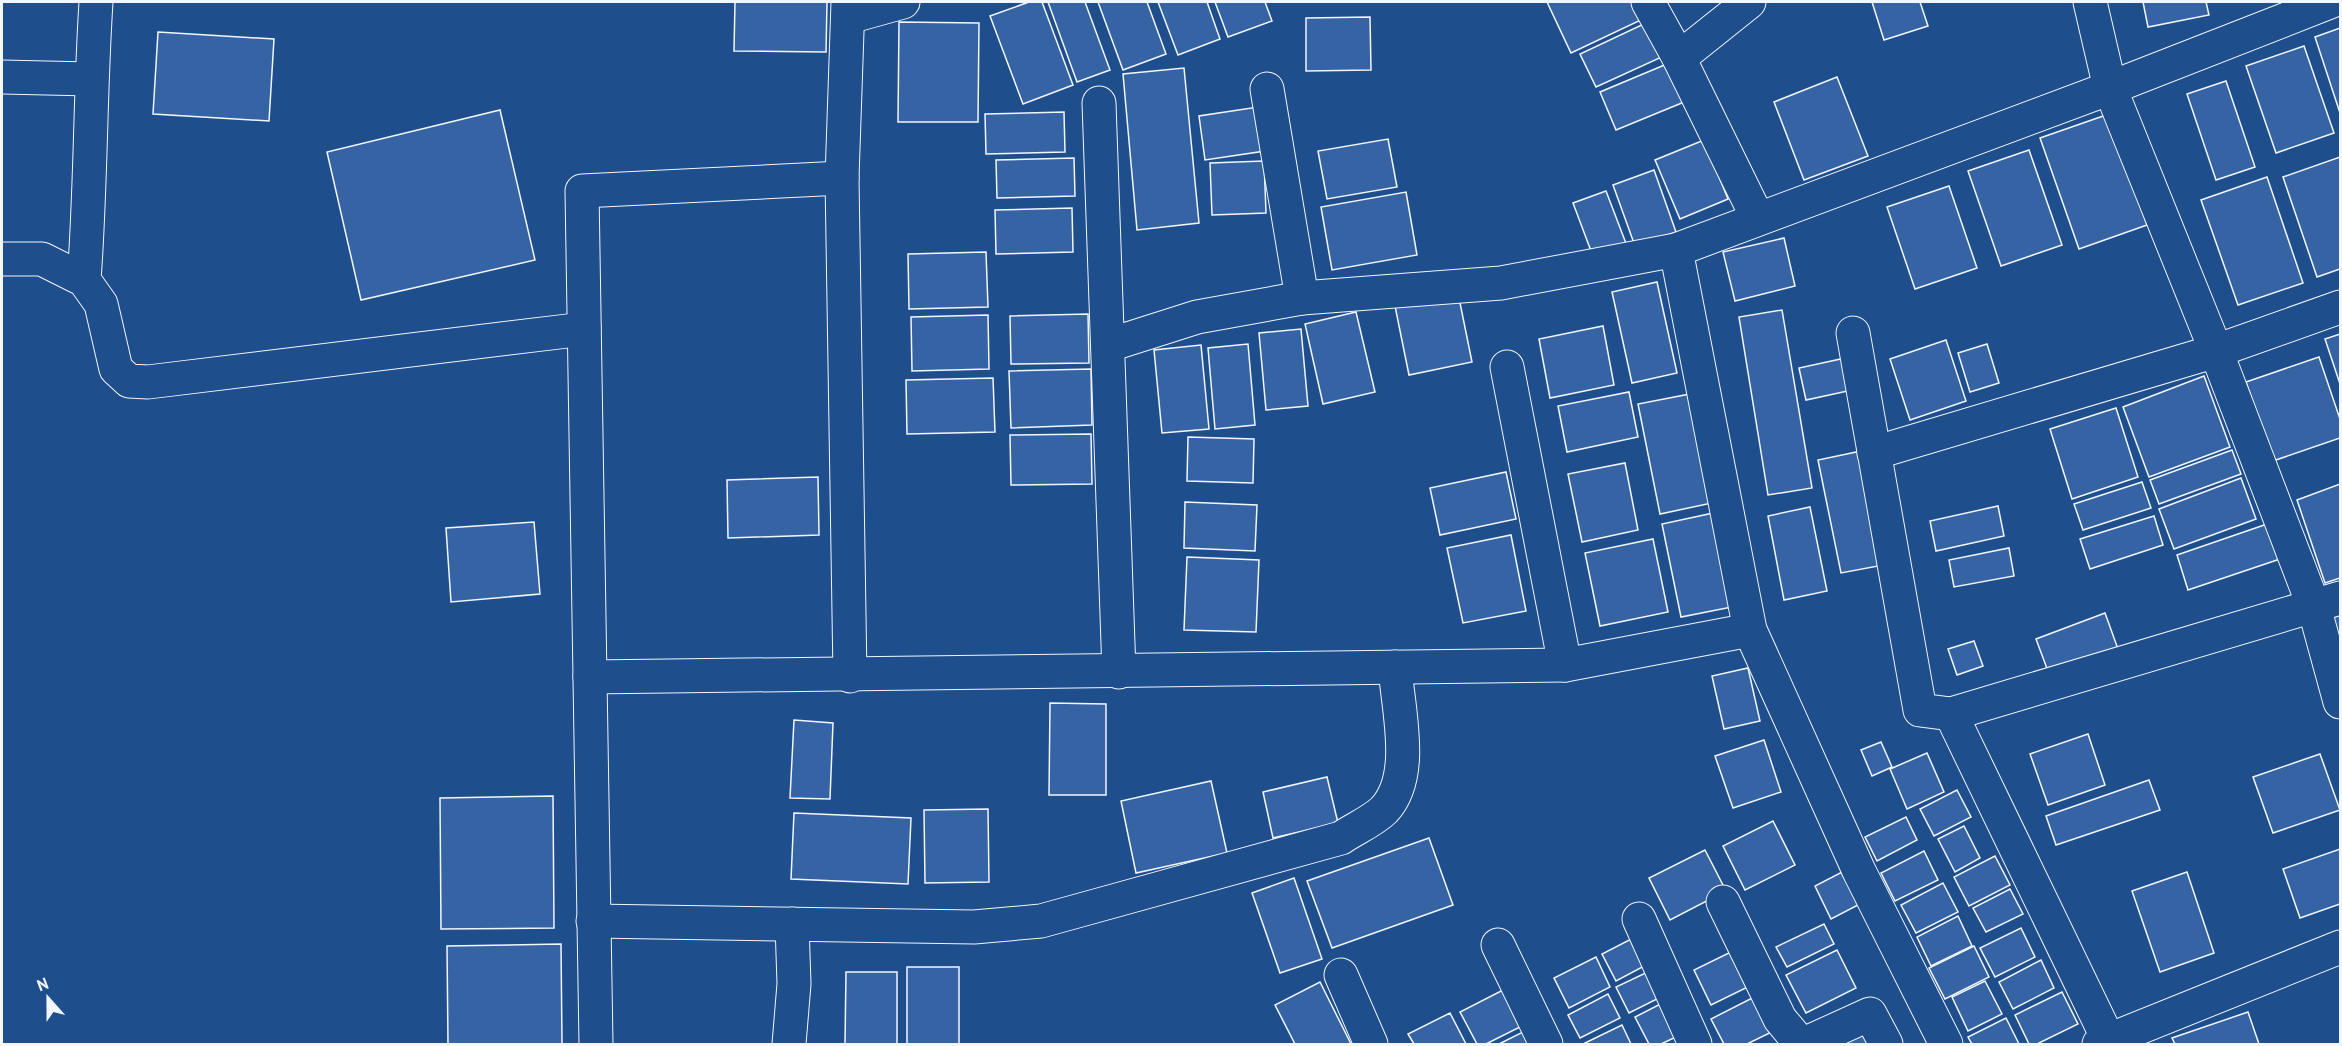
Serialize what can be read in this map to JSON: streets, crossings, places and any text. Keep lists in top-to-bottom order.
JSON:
{
  "north": "top"
}
